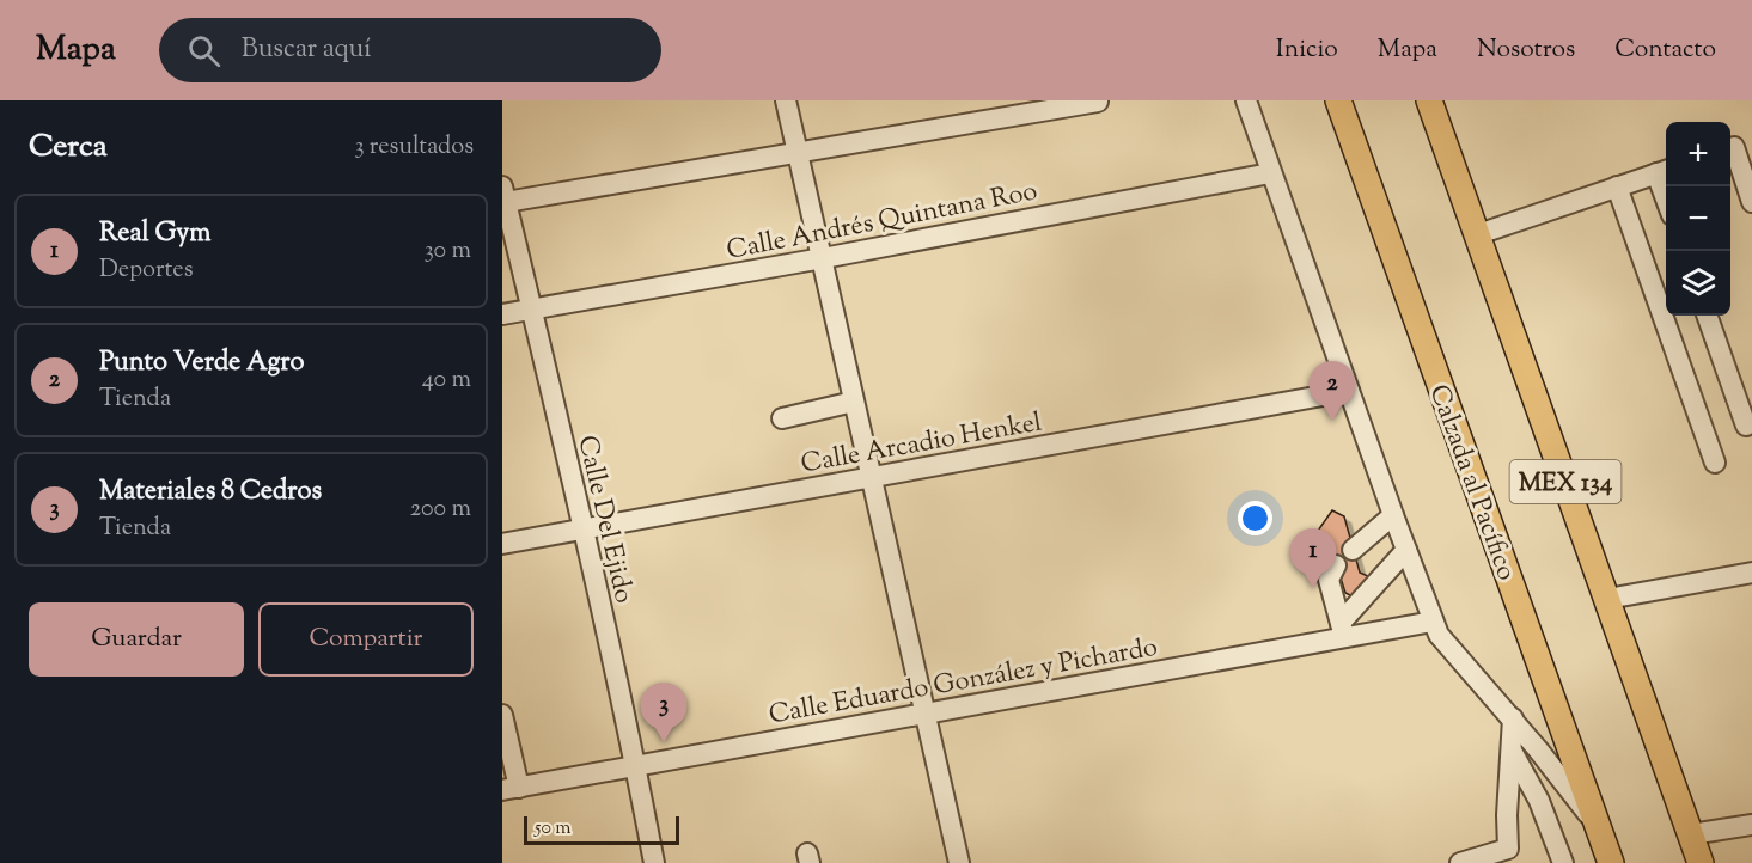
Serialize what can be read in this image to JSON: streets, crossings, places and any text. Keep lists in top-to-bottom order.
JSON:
{
  "streets": {
    "main road": ["Calzada al Pacífico", "MEX 134"],
    "street": [
      "Calle Andrés Quintana Roo",
      "Calle Arcadio Henkel",
      "Calle Del Ejido",
      "Calle Eduardo González y Pichardo"
    ]
  },
  "crossings": [
    ["Calle Andrés Quintana Roo", "Calle Del Ejido"],
    ["Calle Arcadio Henkel", "Calle Del Ejido"],
    ["Calle Del Ejido", "Calle Eduardo González y Pichardo"]
  ],
  "scale_bar": "50 m",
  "page": {
    "header": "Mapa",
    "search": "Buscar aquí",
    "nav": [
      "Inicio",
      "Mapa",
      "Nosotros",
      "Contacto"
    ],
    "heading": ["Cerca", "3 resultados"],
    "map_buttons": ["+", "−"],
    "list": [
      {
        "mark": "1",
        "name": "Real Gym",
        "note": "Deportes",
        "value": "30 m"
      },
      {
        "mark": "2",
        "name": "Punto Verde Agro",
        "note": "Tienda",
        "value": "40 m"
      },
      {
        "mark": "3",
        "name": "Materiales 8 Cedros",
        "note": "Tienda",
        "value": "200 m"
      }
    ],
    "pins": ["2", "1", "3"],
    "buttons": ["Guardar", "Compartir"],
    "scale": "50 m"
  }
}
